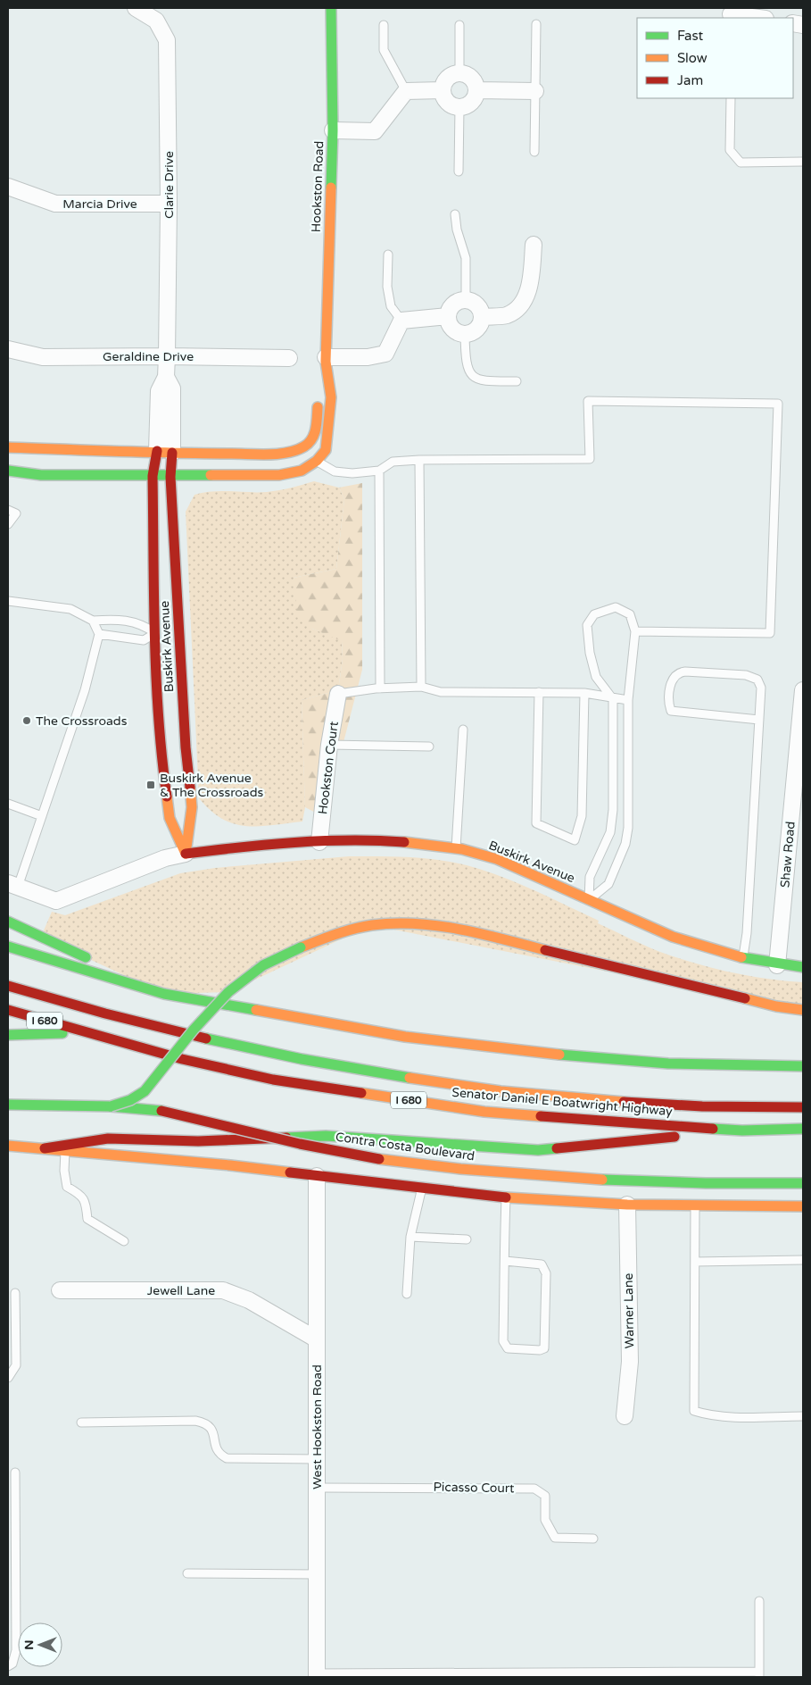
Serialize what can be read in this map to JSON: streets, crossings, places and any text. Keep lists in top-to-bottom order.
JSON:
{
  "streets": {
    "main road": [
      "Hookston Road",
      "Buskirk Avenue",
      "I 680",
      "Senator Daniel E Boatwright Highway",
      "Contra Costa Boulevard"
    ],
    "street": [
      "Clarie Drive",
      "Marcia Drive",
      "Geraldine Drive",
      "Hookston Court",
      "Shaw Road",
      "Jewell Lane",
      "Warner Lane",
      "West Hookston Road"
    ],
    "lane": ["Picasso Court"]
  },
  "crossings": [
    ["Clarie Drive", "Marcia Drive"],
    ["Clarie Drive", "Geraldine Drive"],
    ["Clarie Drive", "Buskirk Avenue"],
    ["Hookston Road", "Buskirk Avenue"],
    ["Buskirk Avenue", "Hookston Court"],
    ["Buskirk Avenue", "Shaw Road"],
    ["Jewell Lane", "West Hookston Road"],
    ["West Hookston Road", "Picasso Court"]
  ],
  "places": {
    "other": ["The Crossroads"],
    "transit": ["Buskirk Avenue & The Crossroads"]
  },
  "legend": ["Fast", "Slow", "Jam"],
  "north": "left"
}
